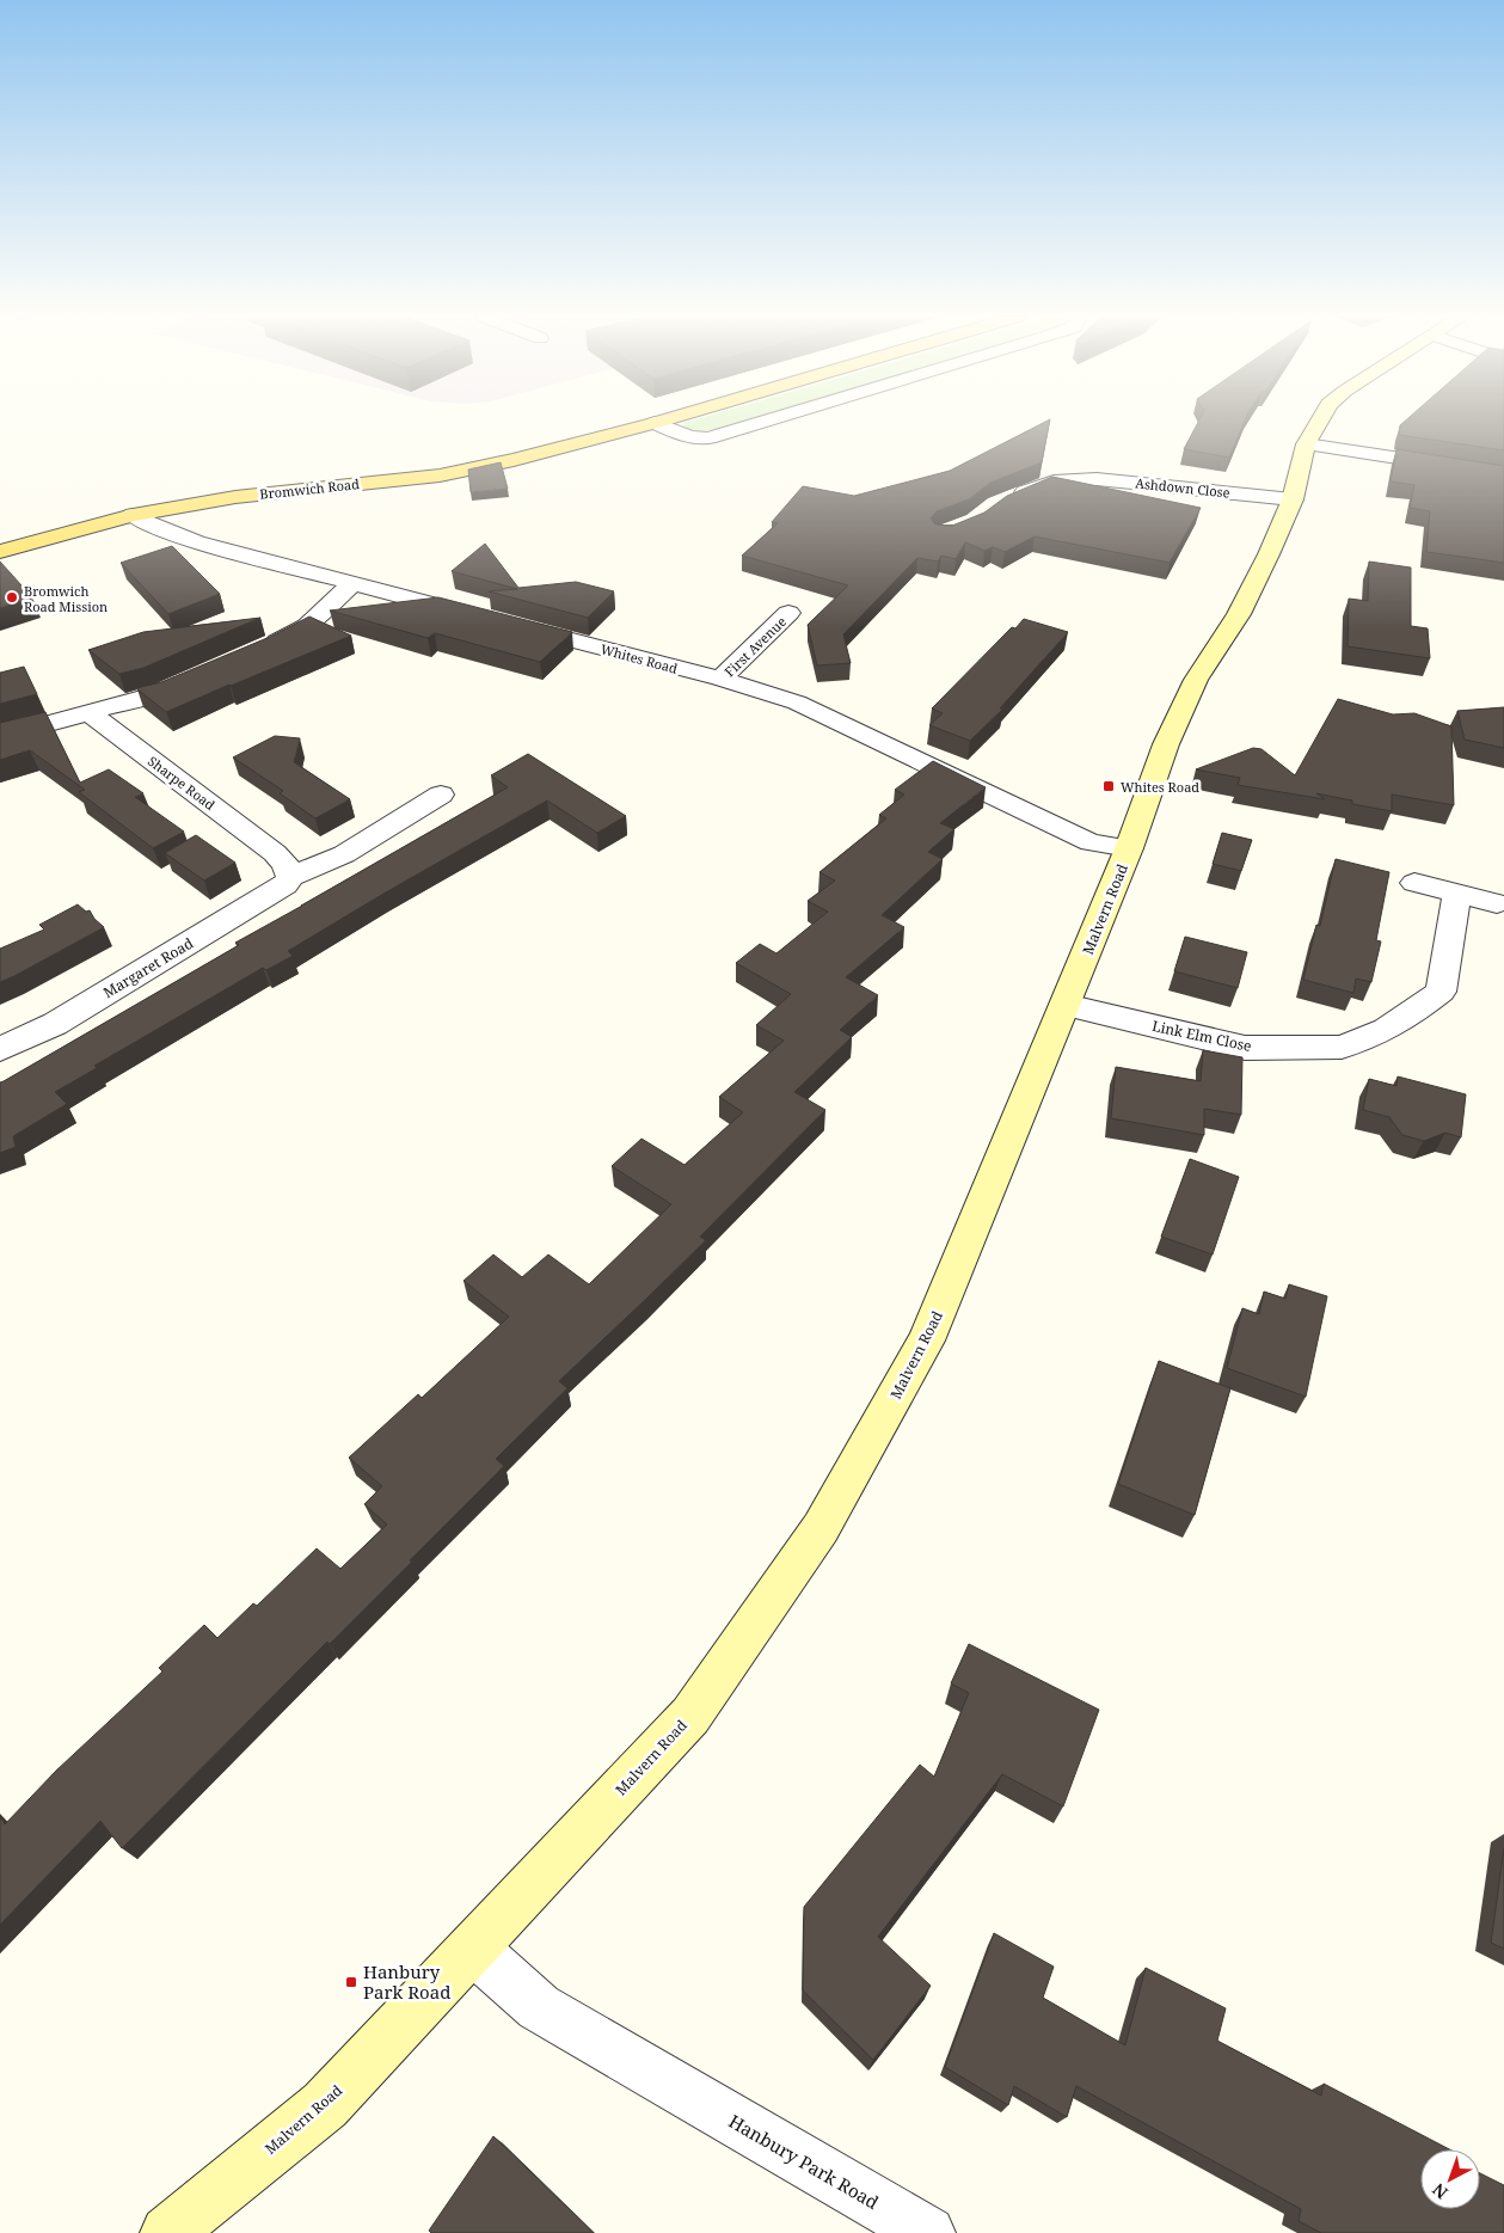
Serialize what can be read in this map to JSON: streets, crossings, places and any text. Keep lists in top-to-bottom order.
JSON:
{
  "streets": {
    "main road": ["Bromwich Road", "Malvern Road"],
    "street": [
      "Ashdown Close",
      "First Avenue",
      "Whites Road",
      "Sharpe Road",
      "Margaret Road",
      "Link Elm Close",
      "Hanbury Park Road"
    ]
  },
  "crossings": [
    ["Ashdown Close", "Malvern Road"],
    ["First Avenue", "Whites Road"],
    ["Whites Road", "Malvern Road"],
    ["Sharpe Road", "Margaret Road"],
    ["Malvern Road", "Link Elm Close"],
    ["Malvern Road", "Hanbury Park Road"]
  ],
  "places": {
    "other": ["Bromwich Road Mission"],
    "transit": ["Whites Road", "Hanbury Park Road"]
  },
  "north": "bottom left"
}
